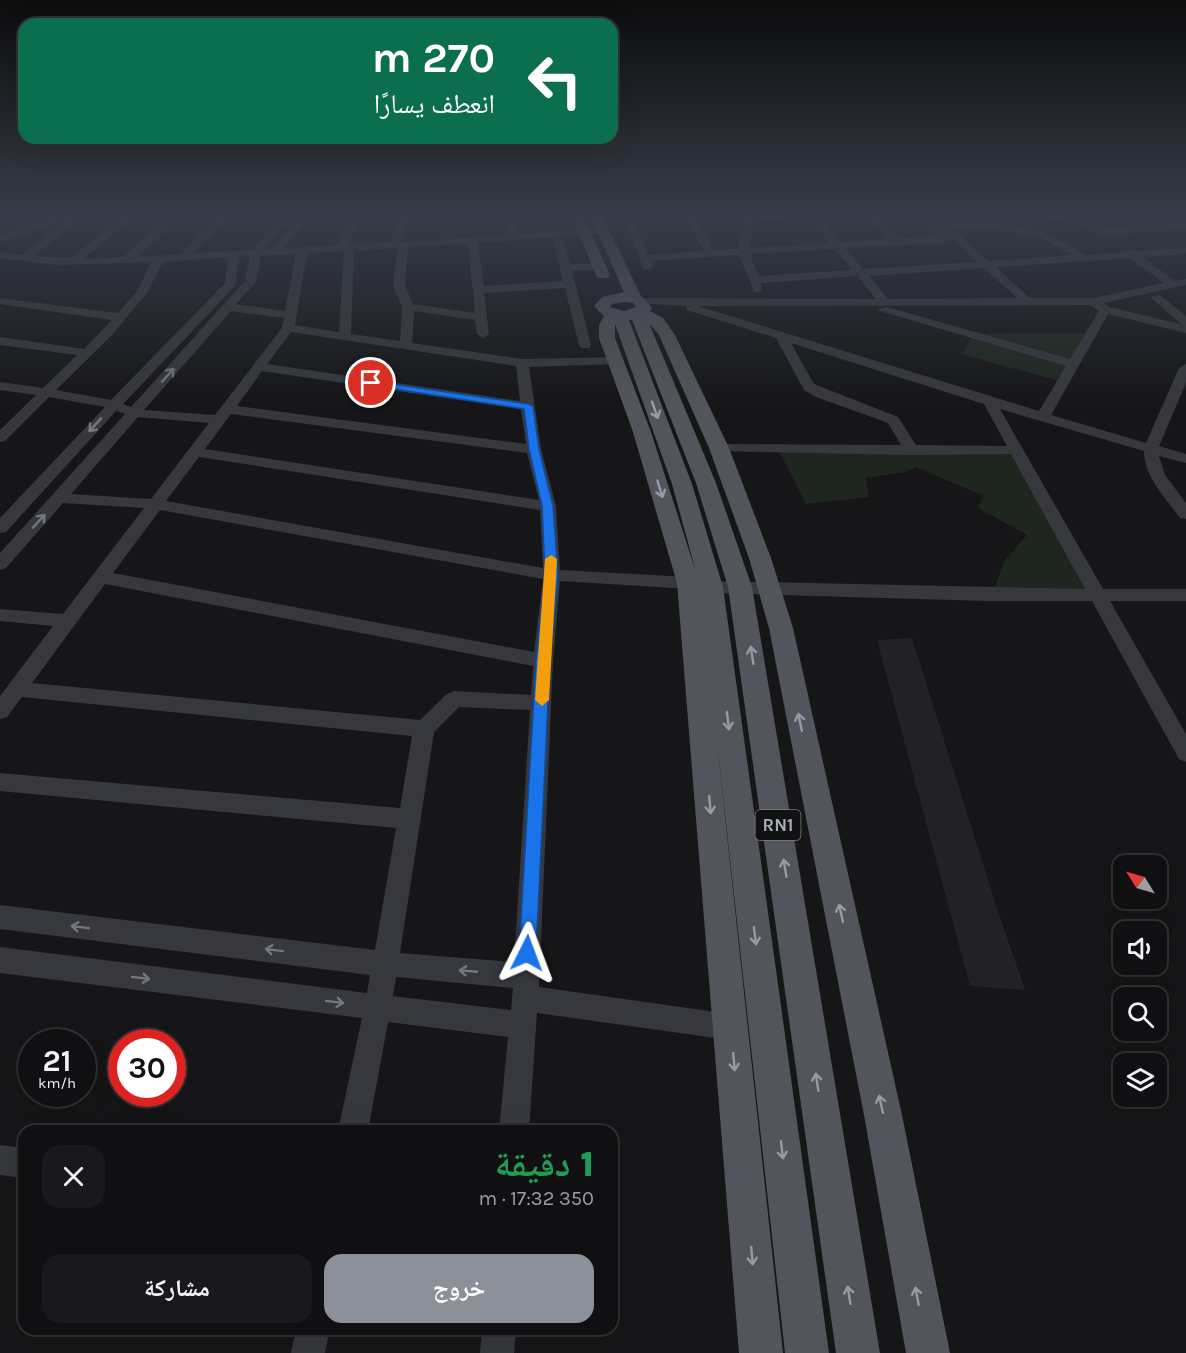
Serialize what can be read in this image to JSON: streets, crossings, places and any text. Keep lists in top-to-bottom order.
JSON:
{
  "streets": {
    "main road": ["RN1"]
  },
  "north": "top left",
  "page": {
    "turn": ["270 m", "انعطف يسارًا"],
    "speed": "21 km/h",
    "limit": "30",
    "heading": ["1 دقيقة", "350 m · 17:32"],
    "buttons": ["خروج", "مشاركة"]
  }
}
